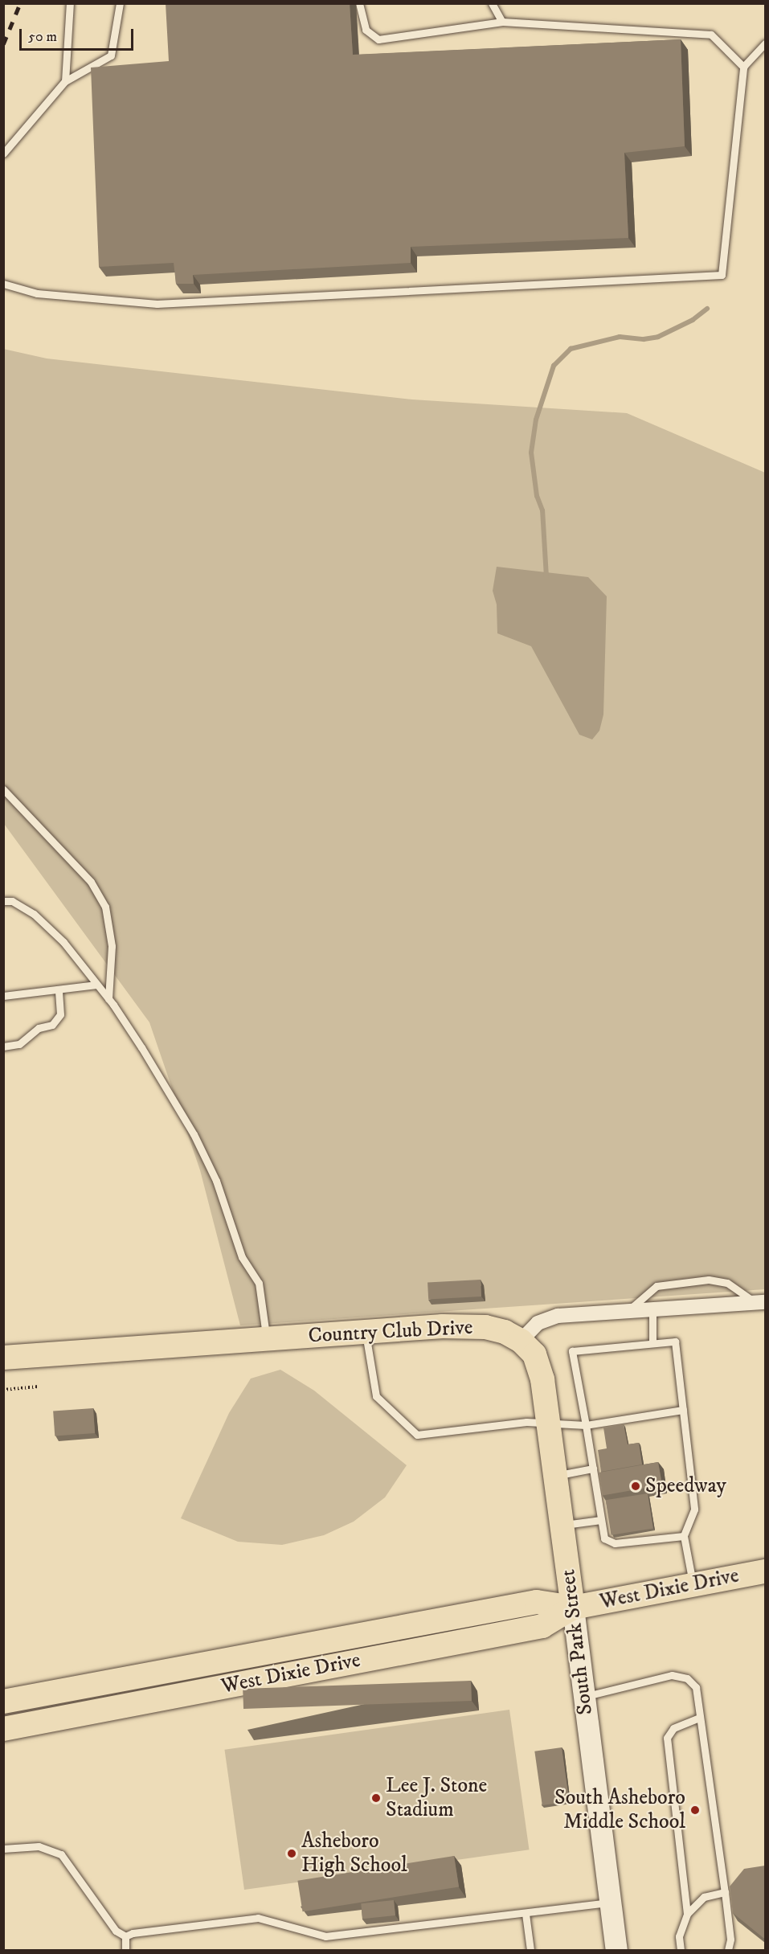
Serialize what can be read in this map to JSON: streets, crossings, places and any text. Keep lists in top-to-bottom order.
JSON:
{
  "streets": {
    "main road": ["Country Club Drive", "West Dixie Drive", "South Park Street"]
  },
  "crossings": [
    ["Country Club Drive", "South Park Street"],
    ["West Dixie Drive", "South Park Street"]
  ],
  "places": [
    "Speedway",
    "Lee J. Stone Stadium",
    "South Asheboro Middle School",
    "Asheboro High School"
  ],
  "scale_bar": "50 m"
}
